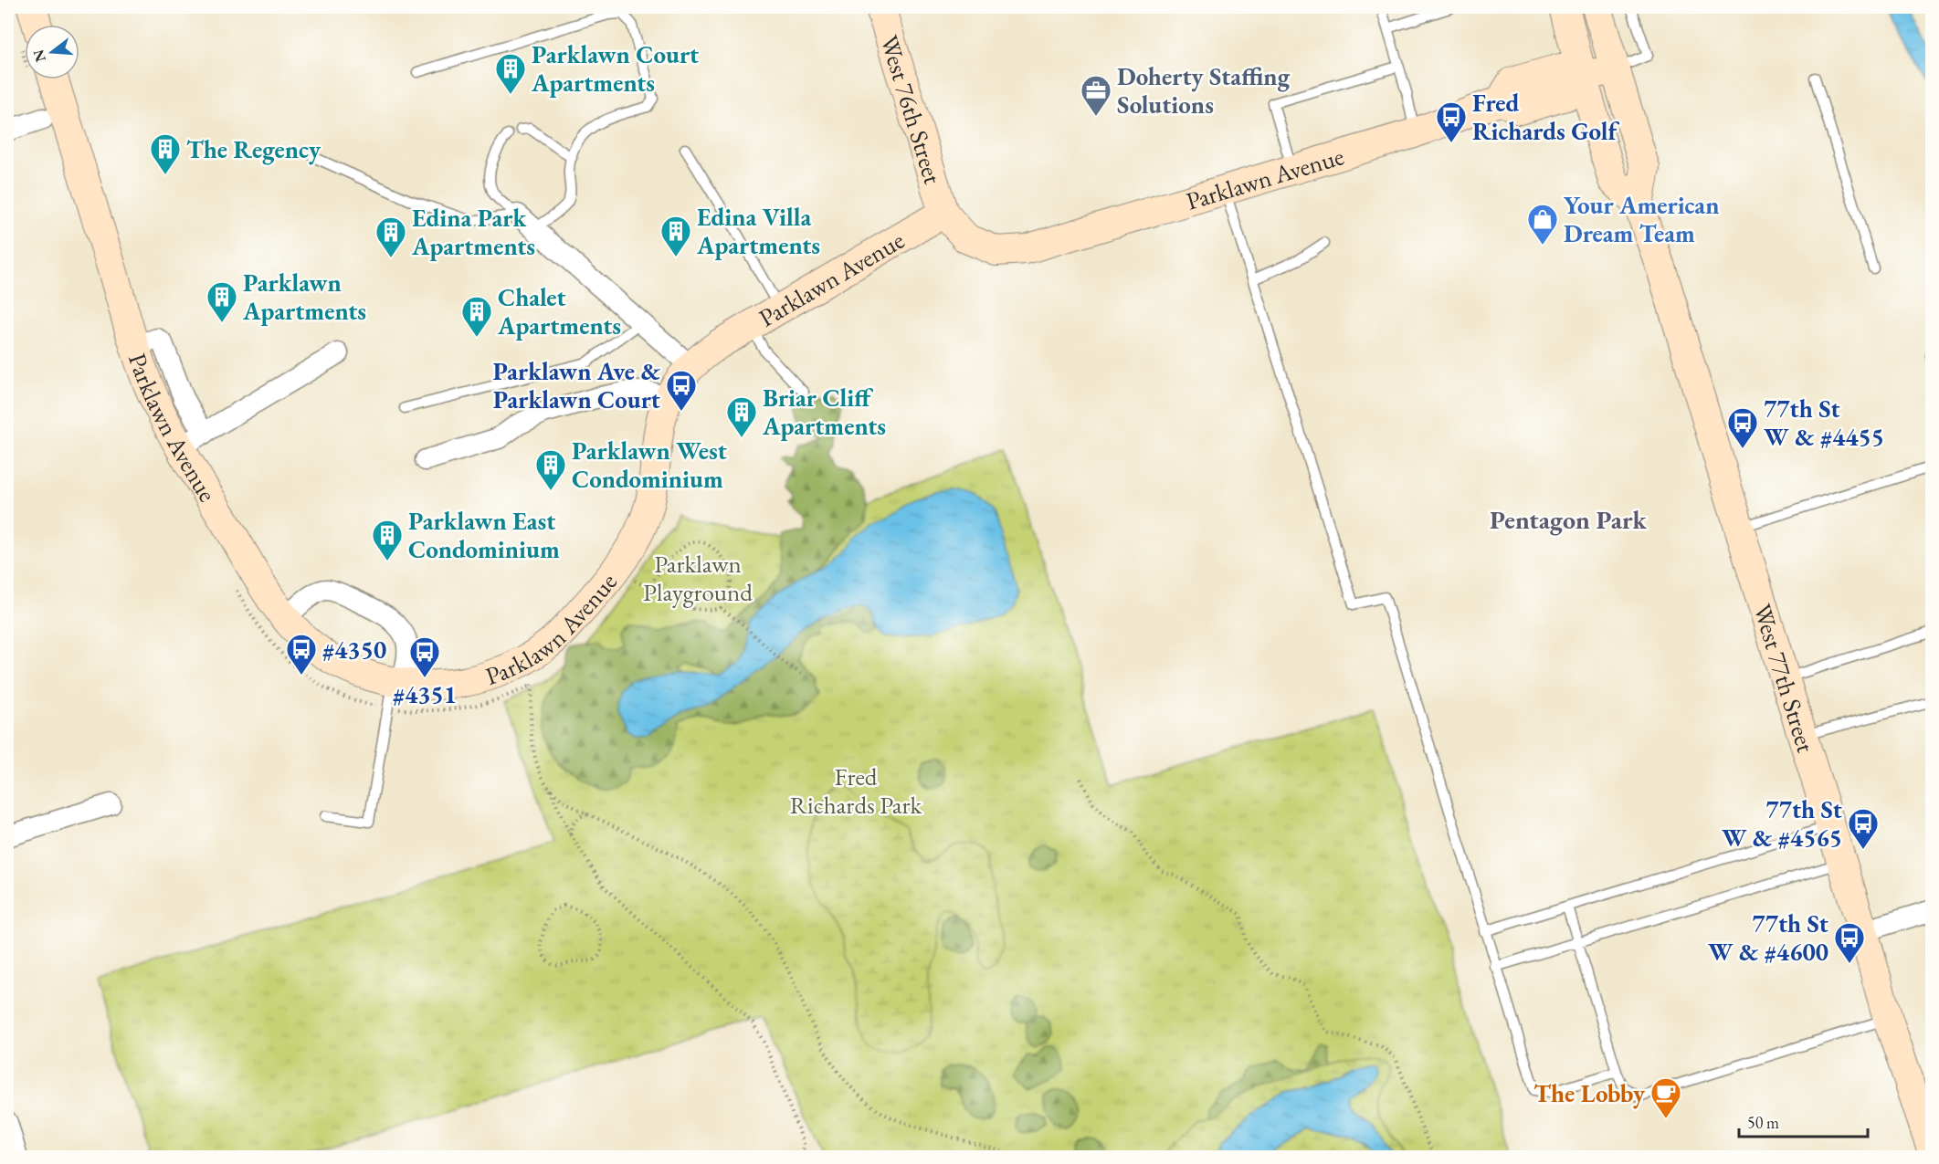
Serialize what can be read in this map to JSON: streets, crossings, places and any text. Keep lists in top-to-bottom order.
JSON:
{
  "streets": {
    "street": ["West 76th Street", "Parklawn Avenue", "West 77th Street"]
  },
  "crossings": [
    ["West 76th Street", "Parklawn Avenue"],
    ["Parklawn Avenue", "West 77th Street"]
  ],
  "districts": ["Pentagon Park"],
  "parks": ["Parklawn Playground", "Fred Richards Park"],
  "places": {
    "building": [
      "Parklawn Court Apartments",
      "The Regency",
      "Edina Villa Apartments",
      "Edina Park Apartments",
      "Parklawn Apartments",
      "Chalet Apartments",
      "Briar Cliff Apartments",
      "Parklawn West Condominium",
      "Parklawn East Condominium"
    ],
    "office": ["Doherty Staffing Solutions"],
    "bus stop": [
      "Fred Richards Golf",
      "Parklawn Ave & Parklawn Court",
      "77th St W & #4455",
      "#4350",
      "#4351",
      "77th St W & #4565",
      "77th St W & #4600"
    ],
    "shop": ["Your American Dream Team"],
    "cafe": ["The Lobby"]
  },
  "scale_bar": "50 m",
  "north": "left"
}
